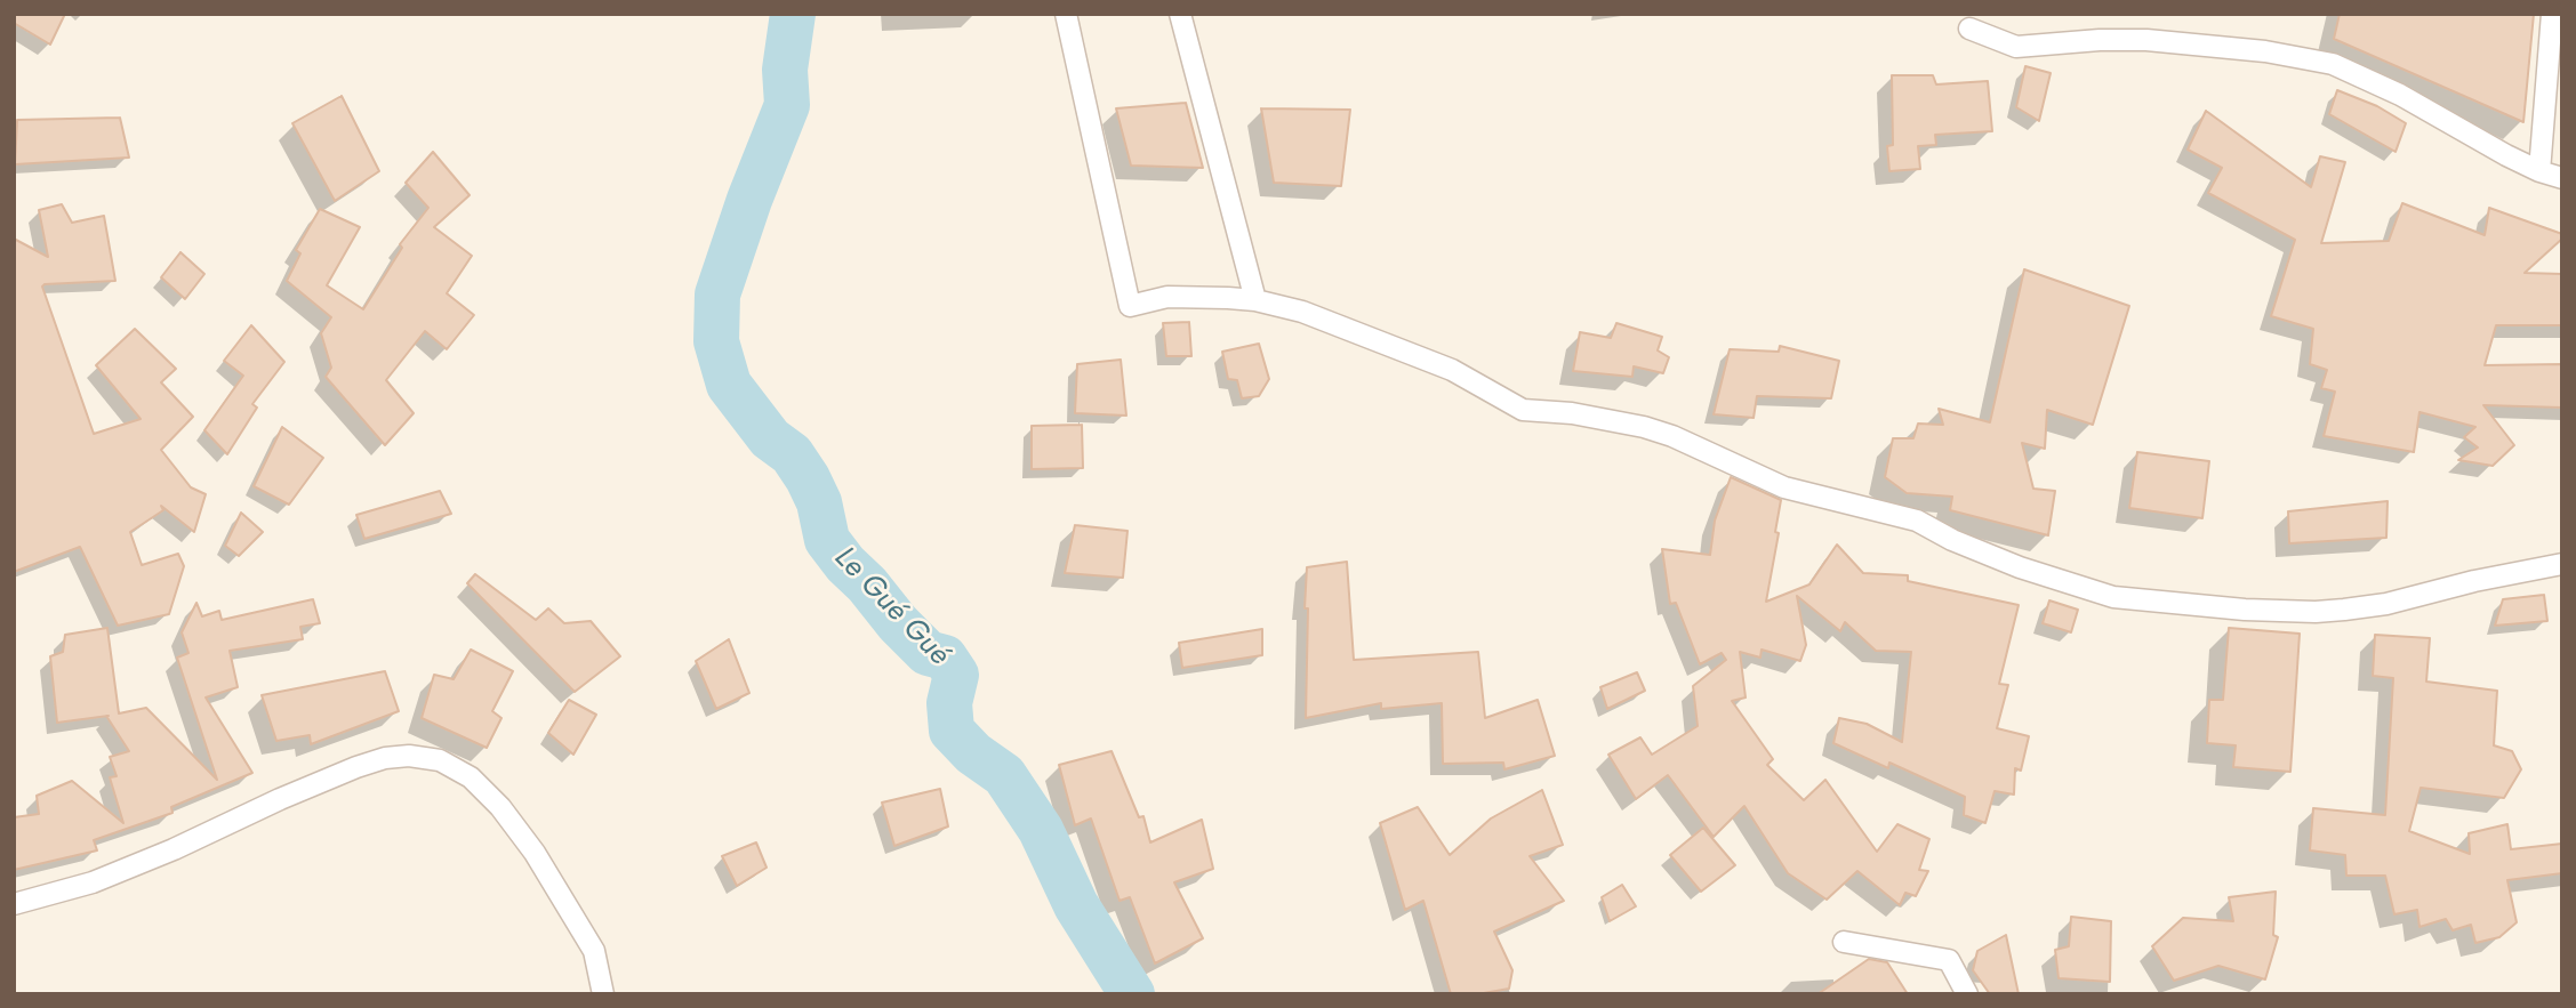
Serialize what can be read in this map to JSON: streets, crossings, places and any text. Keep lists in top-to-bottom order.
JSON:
{
  "water": ["Le Gué Gué"]
}
